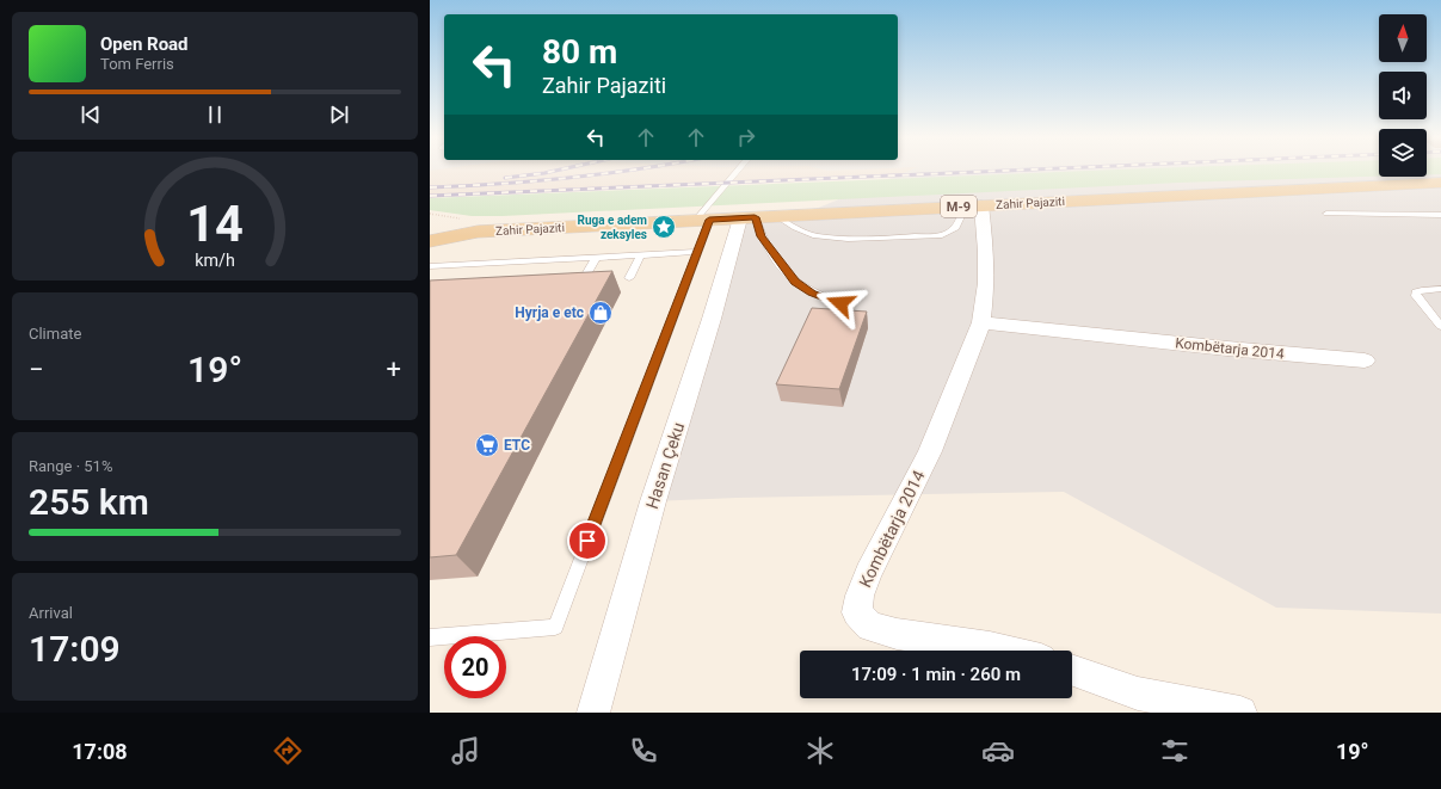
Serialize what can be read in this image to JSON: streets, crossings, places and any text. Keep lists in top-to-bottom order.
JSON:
{
  "streets": {
    "main road": ["Zahir Pajaziti", "M-9"],
    "street": ["Kombëtarja 2014", "Hasan Çeku"]
  },
  "crossings": [
    ["Zahir Pajaziti", "Kombëtarja 2014"],
    ["Zahir Pajaziti", "Hasan Çeku"]
  ],
  "places": {
    "place": ["Ruga e adem zeksyles"],
    "shop": ["Hyrja e etc"],
    "supermarket": ["ETC"]
  },
  "north": "top",
  "page": {
    "turn": ["80 m", "Zahir Pajaziti"],
    "song": ["Open Road", "Tom Ferris"],
    "tile": [
      "Climate",
      ["Range · 51%", "255 km"],
      ["Arrival", "17:09"]
    ],
    "heat": ["−", "19°", "+"],
    "limit": "20",
    "trip": "17:09 · 1 min · 260 m",
    "tabs": ["17:08", "19°"],
    "gauge": ["14", "km/h"]
  }
}
